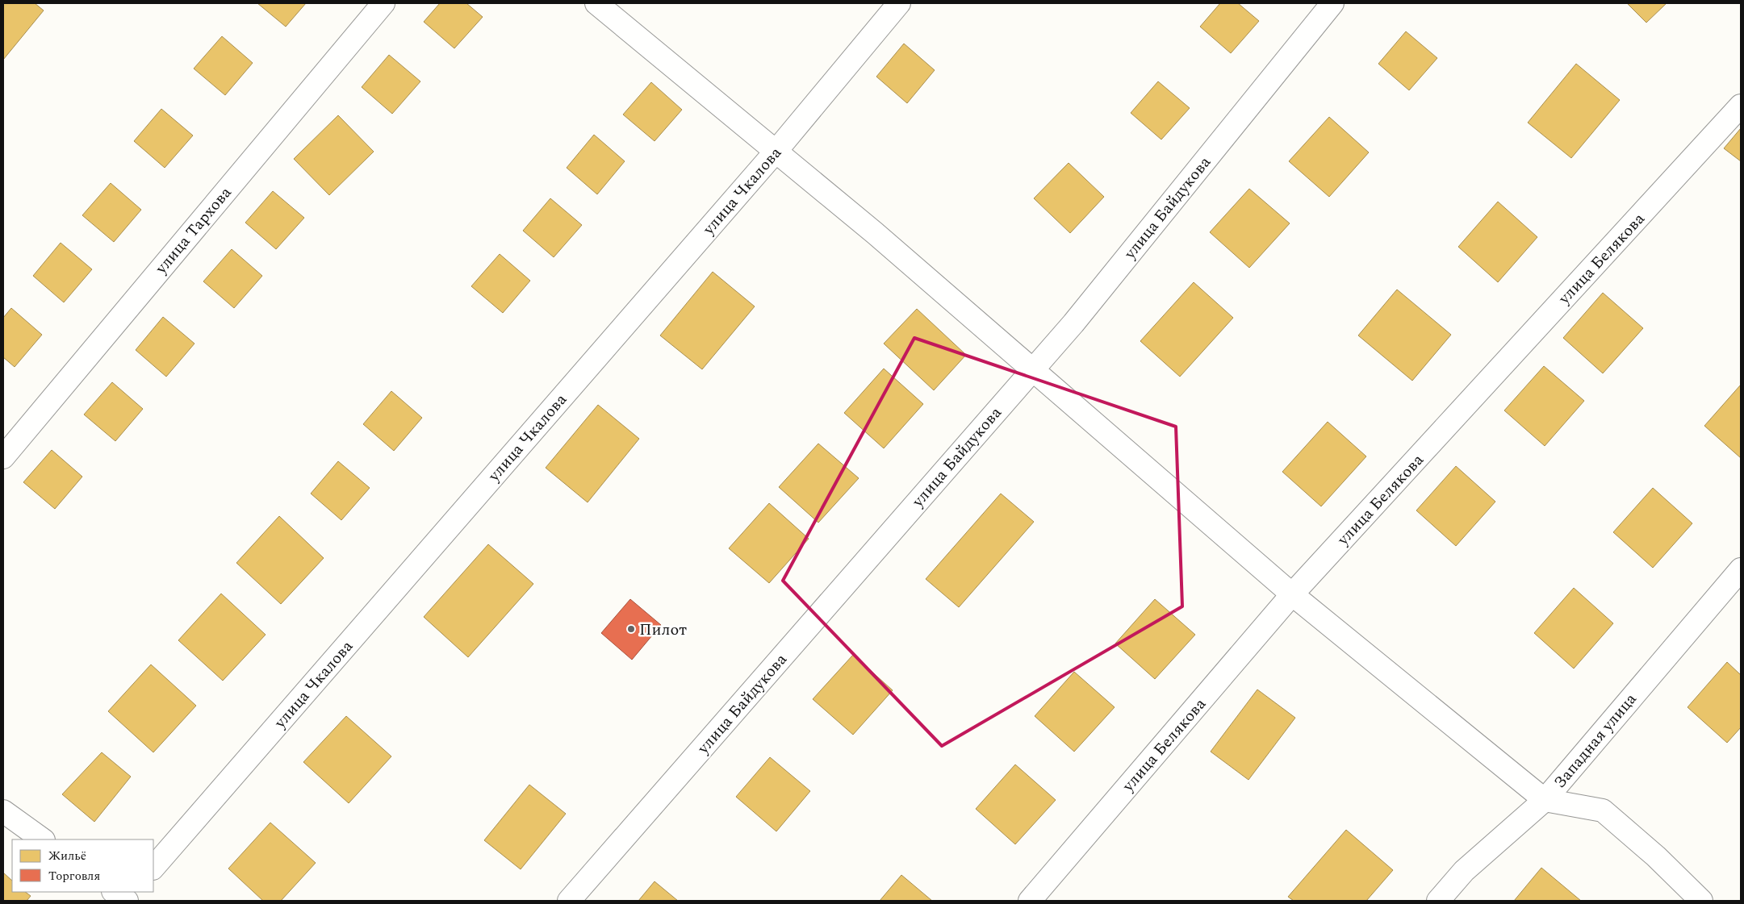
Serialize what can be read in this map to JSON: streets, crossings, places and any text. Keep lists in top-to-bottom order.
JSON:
{
  "streets": {
    "street": [
      "улица Чкалова",
      "улица Байдукова",
      "улица Тархова",
      "улица Белякова",
      "Западная улица"
    ]
  },
  "places": ["Пилот"],
  "legend": ["Жильё", "Торговля"]
}
